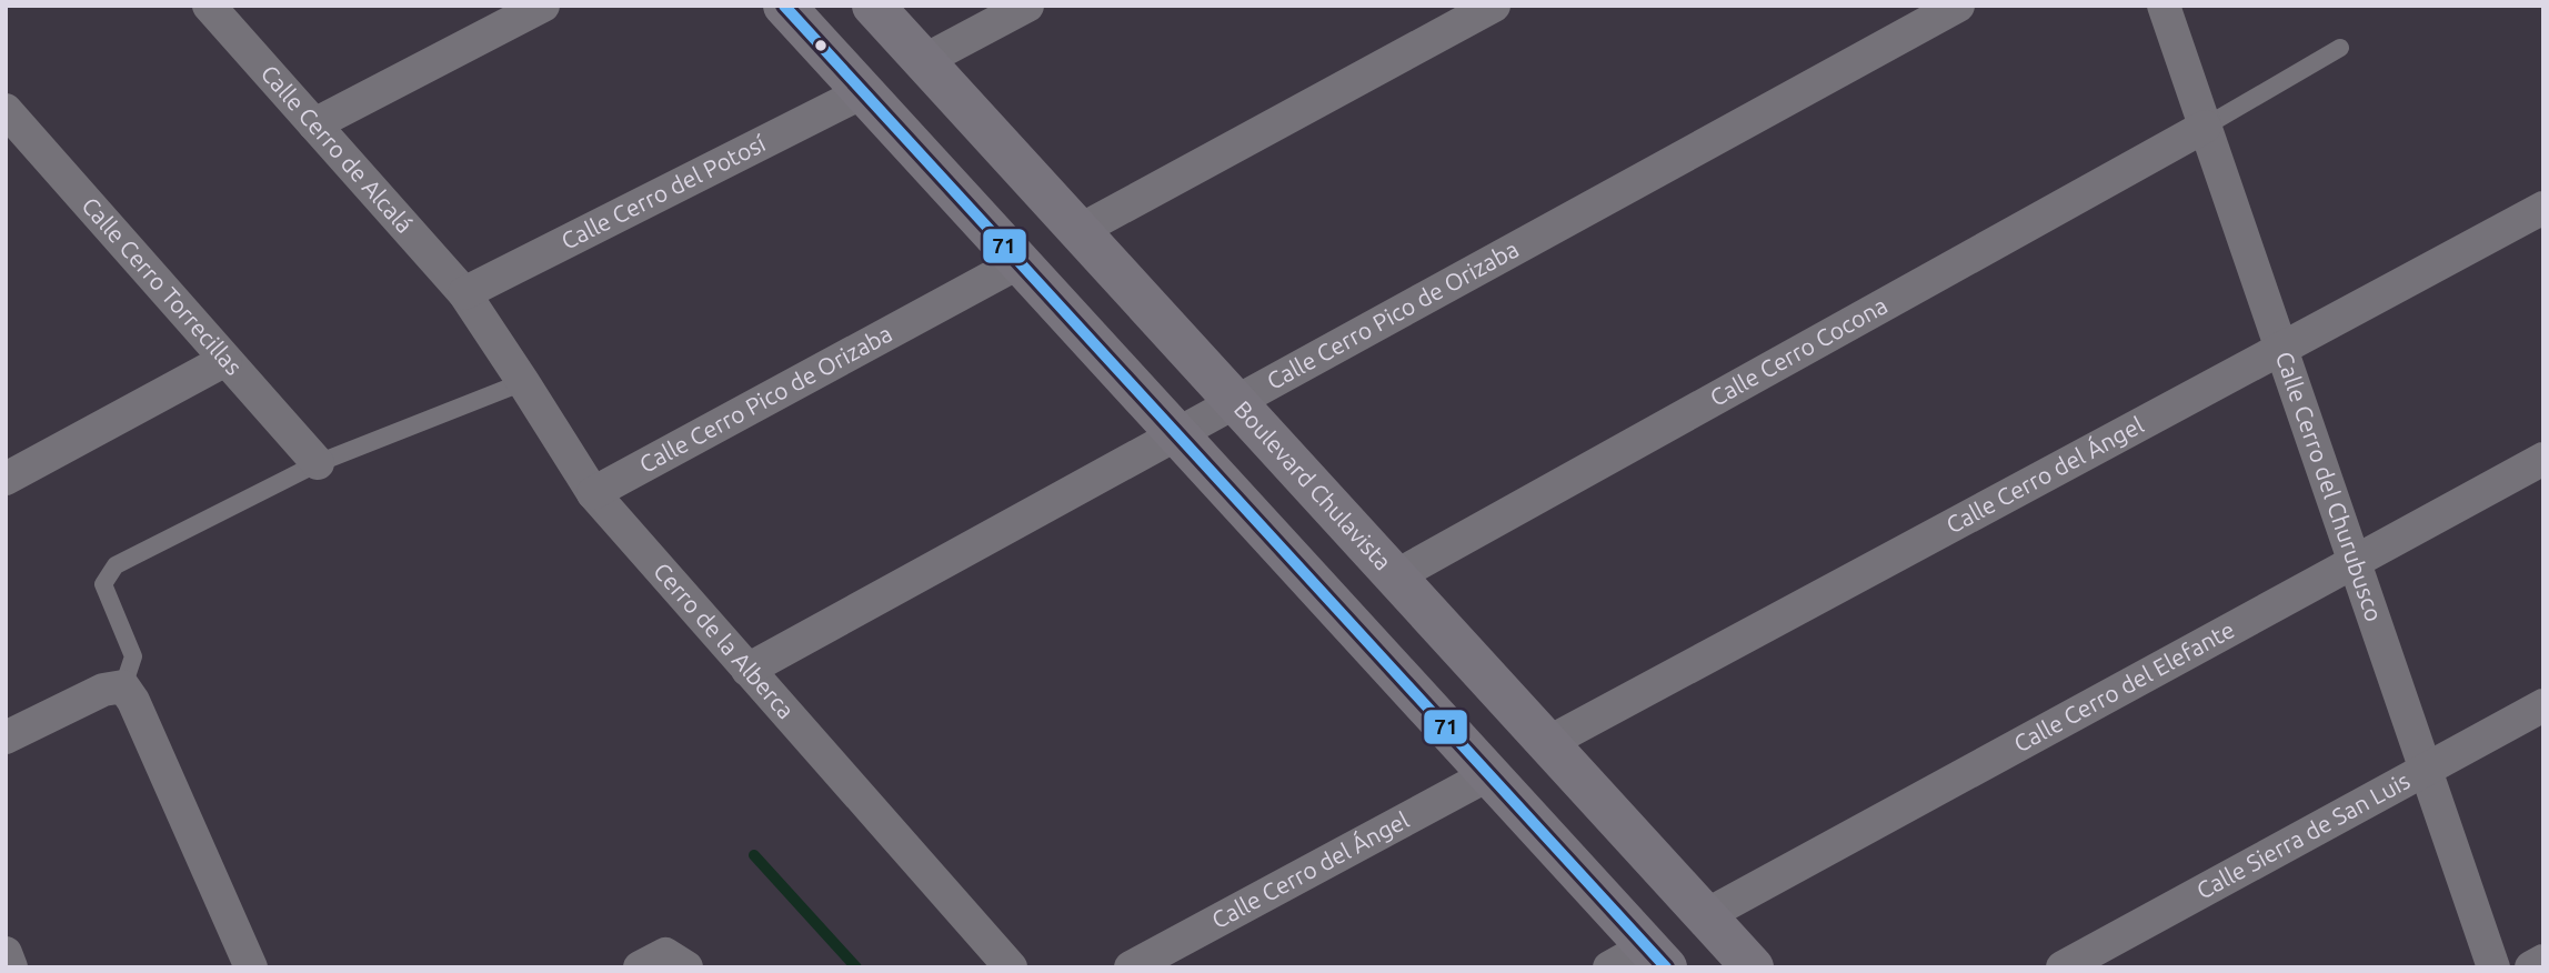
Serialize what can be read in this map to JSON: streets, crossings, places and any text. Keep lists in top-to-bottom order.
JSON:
{
  "streets": {
    "main road": ["Boulevard Chulavista"],
    "street": [
      "Calle Cerro de Alcalá",
      "Calle Cerro del Potosí",
      "Calle Cerro Torrecillas",
      "Calle Cerro Pico de Orizaba",
      "Calle Cerro Cocona",
      "Calle Cerro del Ángel",
      "Calle Cerro del Churubusco",
      "Cerro de la Alberca",
      "Calle Cerro del Elefante",
      "Calle Sierra de San Luis"
    ]
  },
  "crossings": [
    ["Calle Cerro de Alcalá", "Calle Cerro del Potosí"],
    ["Calle Cerro de Alcalá", "Cerro de la Alberca"],
    ["Calle Cerro del Potosí", "Cerro de la Alberca"],
    ["Calle Cerro Pico de Orizaba", "Boulevard Chulavista"],
    ["Calle Cerro Pico de Orizaba", "Cerro de la Alberca"],
    ["Calle Cerro Cocona", "Boulevard Chulavista"],
    ["Calle Cerro Cocona", "Calle Cerro del Churubusco"],
    ["Calle Cerro del Ángel", "Boulevard Chulavista"],
    ["Calle Cerro del Ángel", "Calle Cerro del Churubusco"],
    ["Boulevard Chulavista", "Calle Cerro del Elefante"],
    ["Calle Cerro del Churubusco", "Calle Cerro del Elefante"],
    ["Calle Cerro del Churubusco", "Calle Sierra de San Luis"]
  ],
  "lines": ["transit line 71"]
}
